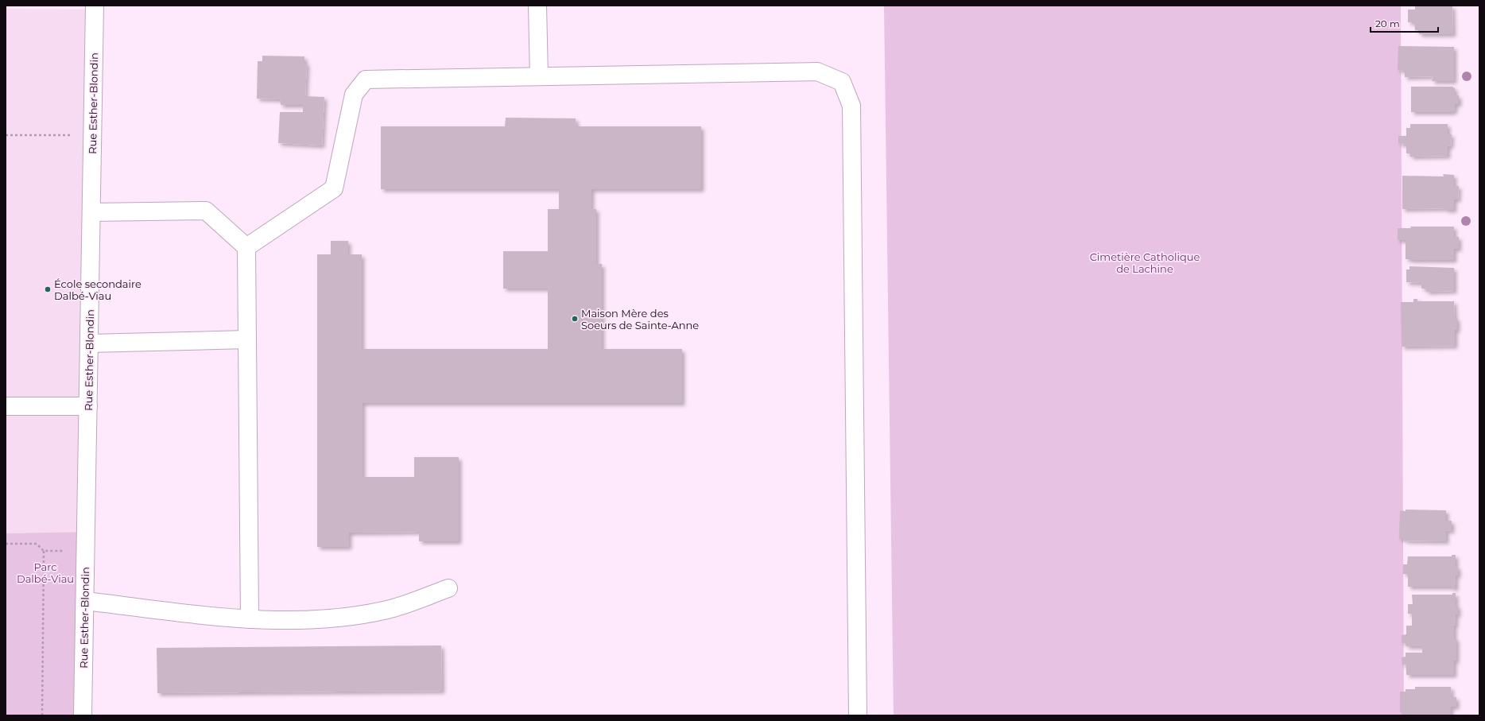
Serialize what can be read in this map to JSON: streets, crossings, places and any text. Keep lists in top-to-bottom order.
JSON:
{
  "streets": {
    "street": ["Rue Esther-Blondin"]
  },
  "parks": ["Cimetière Catholique de Lachine", "Parc Dalbé-Viau"],
  "places": ["École secondaire Dalbé-Viau", "Maison Mère des Soeurs de Sainte-Anne"],
  "scale_bar": "20 m"
}
